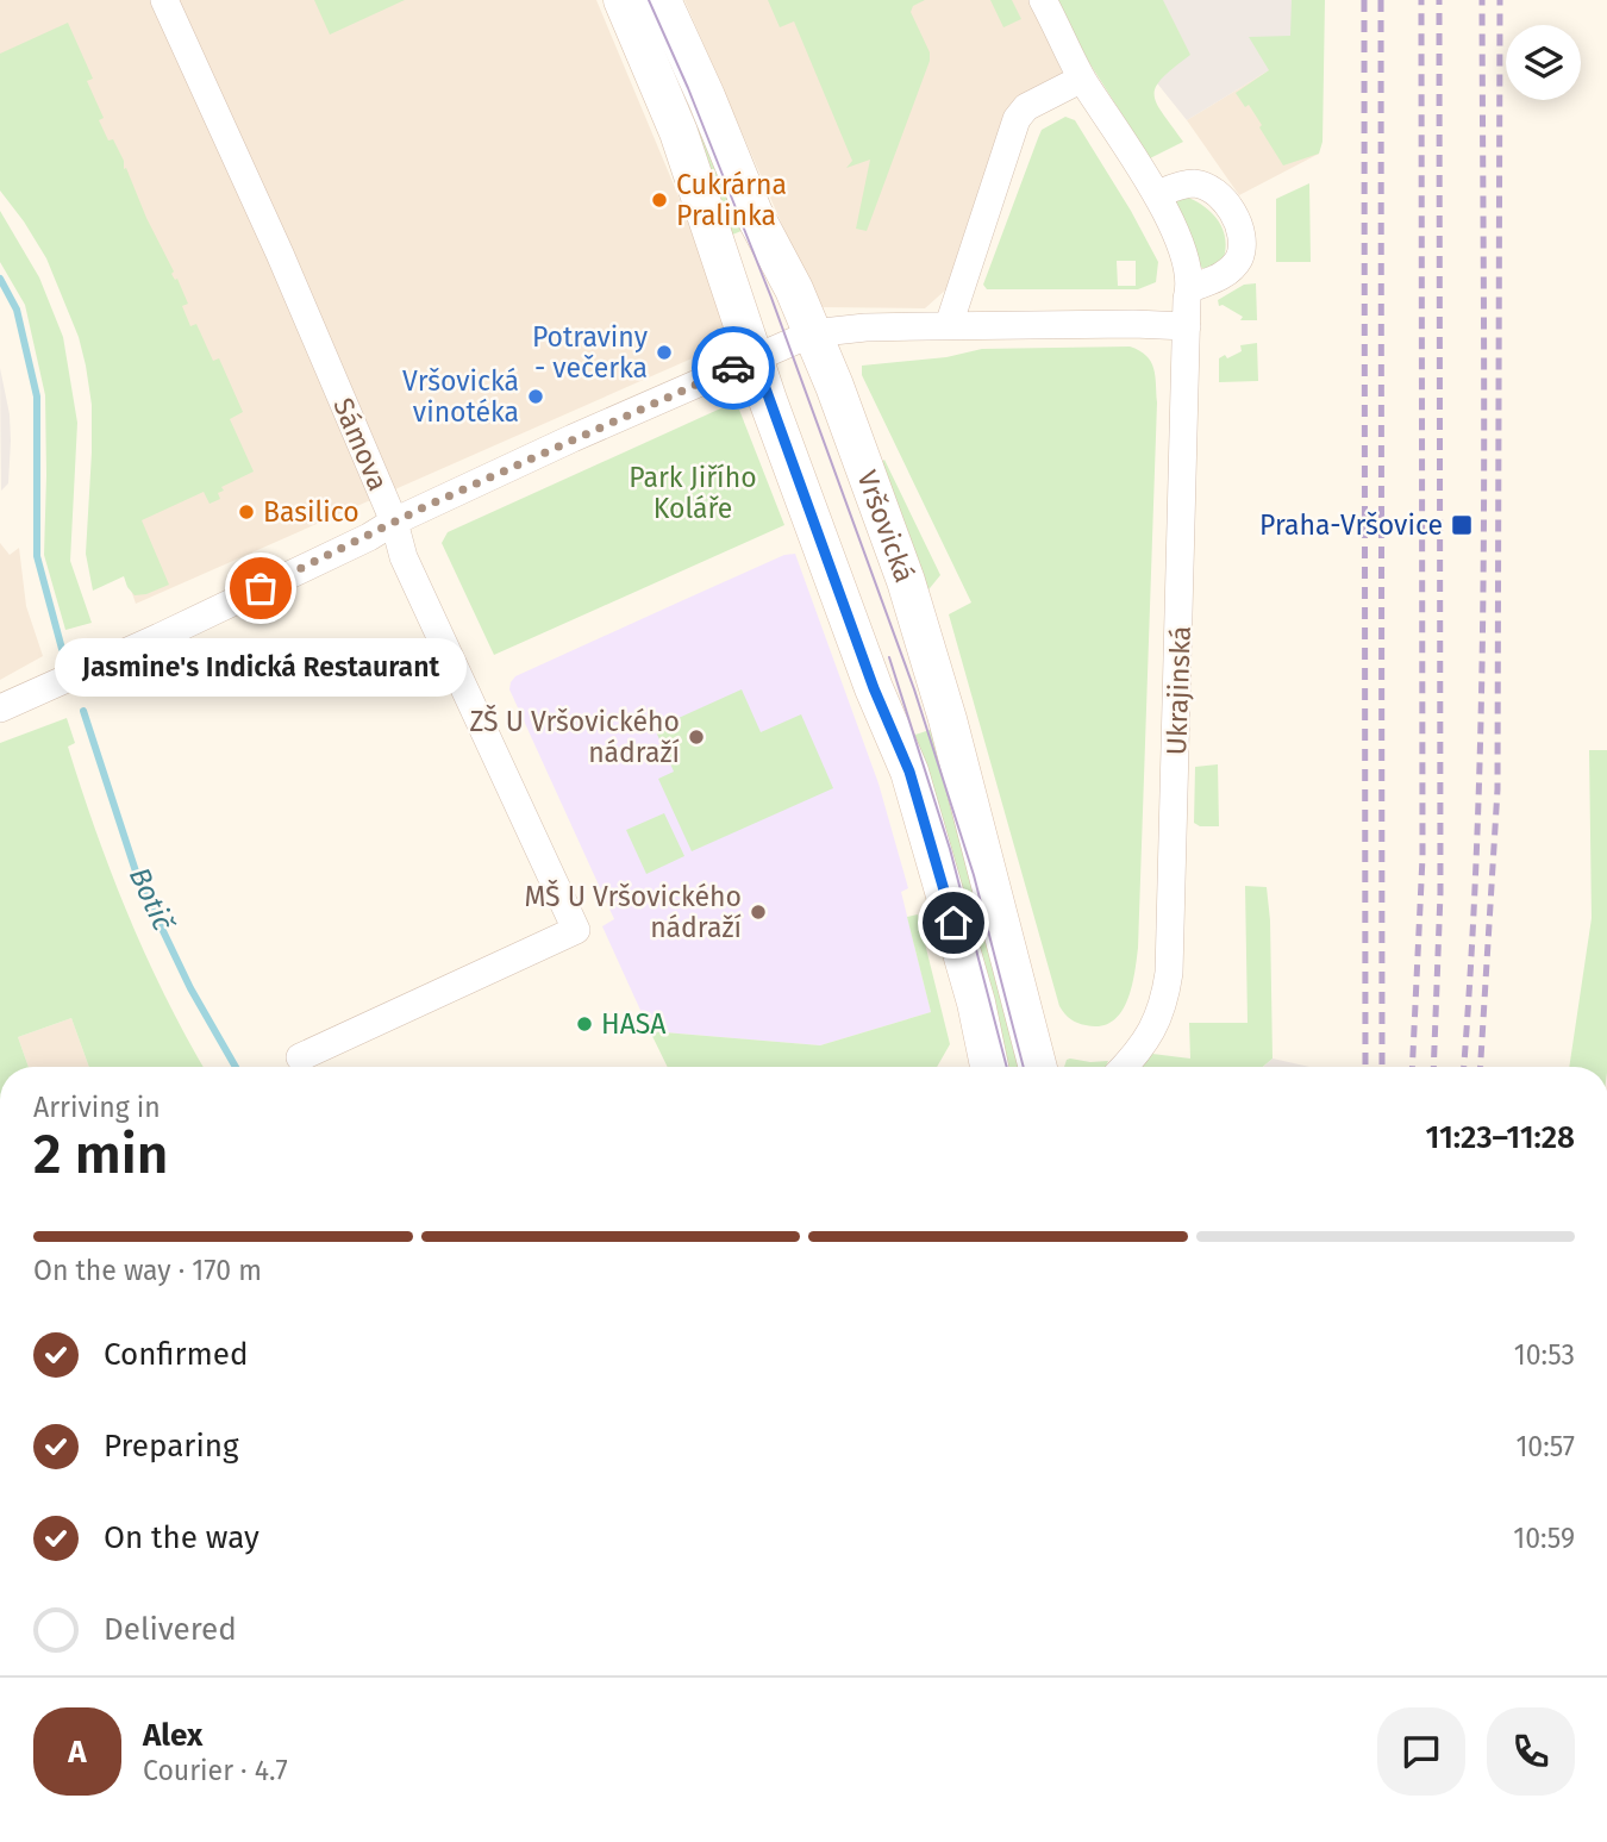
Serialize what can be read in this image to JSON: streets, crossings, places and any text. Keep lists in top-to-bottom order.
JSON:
{
  "streets": {
    "main road": ["Vršovická"],
    "street": ["Sámova", "Ukrajinská"]
  },
  "water": ["Botič"],
  "parks": ["Park Jiřího Koláře"],
  "places": {
    "other": [
      "Cukrárna Pralinka",
      "Potraviny - večerka",
      "Vršovická vinotéka",
      "Basilico",
      "Jasmine's Indická Restaurant",
      "ZŠ U Vršovického nádraží",
      "MŠ U Vršovického nádraží",
      "HASA"
    ],
    "transit": ["Praha-Vršovice"]
  },
  "page": {
    "bubble": "Jasmine's Indická Restaurant",
    "heading": ["2 min", "Arriving in", "11:23–11:28"],
    "panel": ["Alex", "Courier · 4.7"],
    "bar": "On the way · 170 m",
    "list": [
      ["Confirmed", "10:53"],
      ["Preparing", "10:57"],
      ["On the way", "10:59"],
      "Delivered"
    ],
    "round": "A"
  }
}
